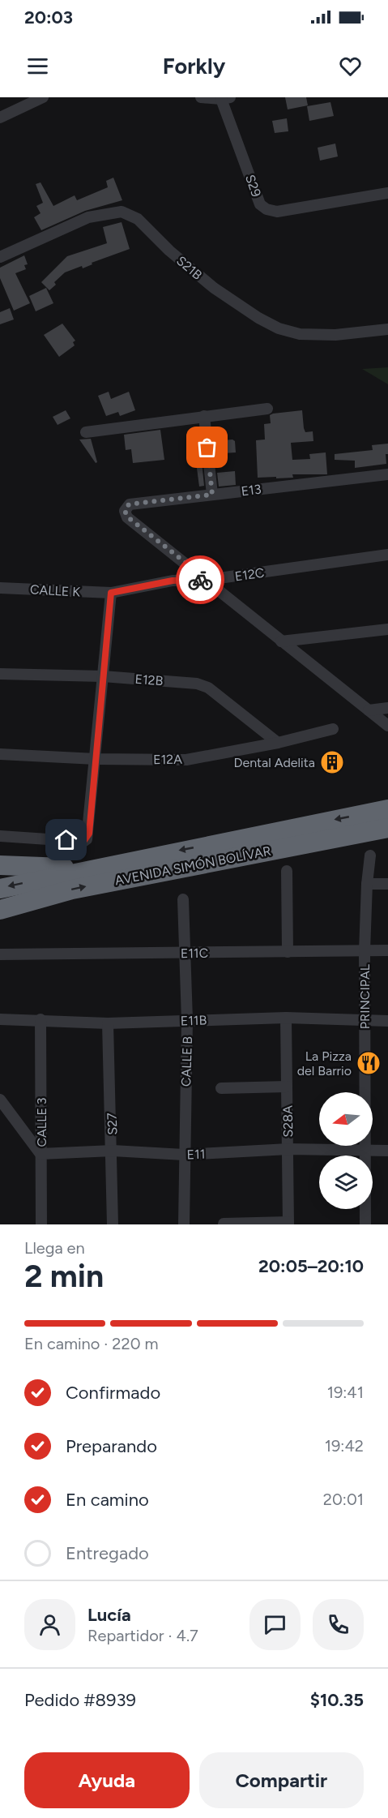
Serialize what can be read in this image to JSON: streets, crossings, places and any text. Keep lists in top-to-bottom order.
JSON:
{
  "streets": {
    "highway": ["AVENIDA SIMÓN BOLÍVAR"],
    "street": [
      "S29",
      "S21B",
      "E13",
      "E12C",
      "CALLE K",
      "E12B",
      "E12A",
      "E11C",
      "PRINCIPAL",
      "E11B",
      "CALLE B",
      "S28A",
      "CALLE 3",
      "S27",
      "E11"
    ]
  },
  "crossings": [
    ["E13", "E12C"],
    ["E12C", "CALLE K"],
    ["E12B", "E12A"],
    ["E11C", "PRINCIPAL"],
    ["E11C", "CALLE B"],
    ["PRINCIPAL", "E11B"],
    ["PRINCIPAL", "E11"],
    ["E11B", "CALLE B"],
    ["E11B", "S28A"],
    ["E11B", "CALLE 3"],
    ["E11B", "S27"],
    ["CALLE B", "E11"],
    ["S28A", "E11"],
    ["CALLE 3", "E11"],
    ["S27", "E11"]
  ],
  "places": {
    "building": ["Dental Adelita"],
    "restaurant": ["La Pizza del Barrio"]
  },
  "north": "left",
  "page": {
    "status": "20:03",
    "header": "Forkly",
    "heading": ["2 min", "Llega en", "20:05–20:10"],
    "panel": [
      "Lucía",
      "Repartidor · 4.7",
      "Pedido #8939",
      "$10.35"
    ],
    "bar": "En camino · 220 m",
    "list": [
      ["Confirmado", "19:41"],
      ["Preparando", "19:42"],
      ["En camino", "20:01"],
      "Entregado"
    ],
    "buttons": ["Ayuda", "Compartir"]
  }
}
